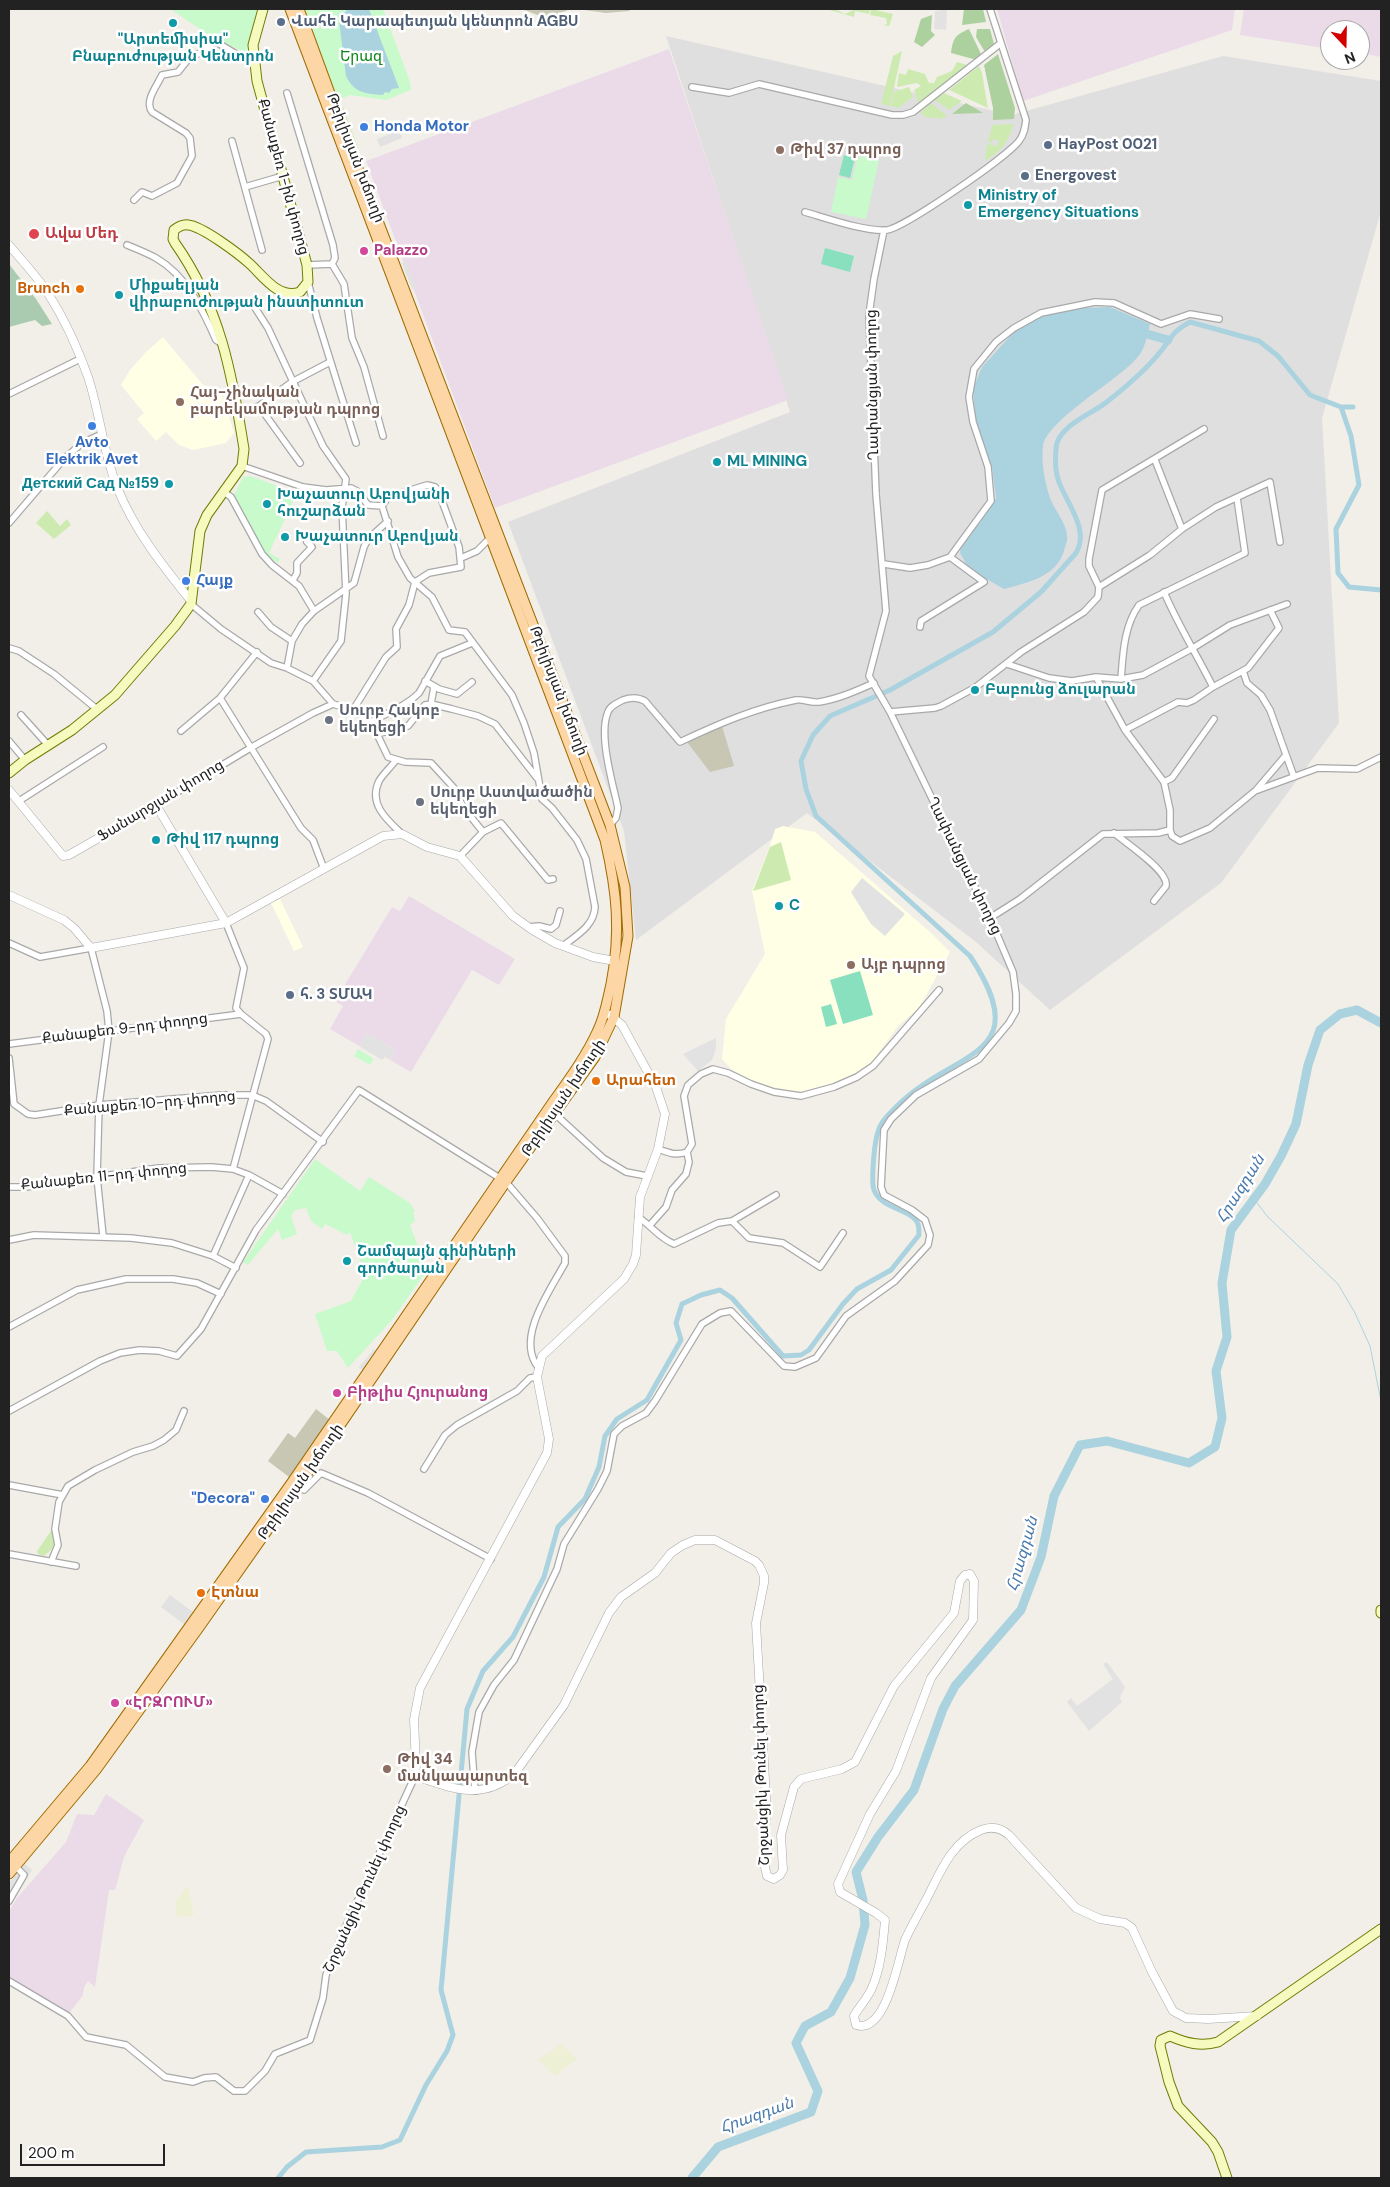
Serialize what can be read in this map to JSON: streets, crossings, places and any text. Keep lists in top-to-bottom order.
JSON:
{
  "streets": {
    "main road": ["Թբիլիսյան խճուղի", "Քանաքեռ 1-ին փողոց"],
    "street": [
      "Ղափանցյան փողոց",
      "Ֆանարջյան փողոց",
      "Քանաքեռ 9-րդ փողոց",
      "Քանաքեռ 10-րդ փողոց",
      "Քանաքեռ 11-րդ փողոց",
      "Շրջանցիկ Թունել փողոց"
    ]
  },
  "crossings": [
    ["Թբիլիսյան խճուղի", "Շրջանցիկ Թունել փողոց"],
    ["Ղափանցյան փողոց", "Շրջանցիկ Թունել փողոց"]
  ],
  "water": ["Հրազդան"],
  "parks": ["Երազ"],
  "places": [
    "Վահե Կարապետյան կենտրոն AGBU",
    "\"Արտեմիսիա\" Բնաբուժության Կենտրոն",
    "Honda Motor",
    "HayPost 0021",
    "Թիվ 37 դպրոց",
    "Energovest",
    "Ministry of Emergency Situations",
    "Ավա Մեդ",
    "Palazzo",
    "Brunch",
    "Միքաելյան վիրաբուժության ինստիտուտ",
    "Հայ-չինական բարեկամության դպրոց",
    "Avto Elektrik Avet",
    "ML MINING",
    "Детский Сад №159",
    "Խաչատուր Աբովյանի հուշարձան",
    "Խաչատուր Աբովյան",
    "Հայք",
    "Բաբունց ձուլարան",
    "Սուրբ Հակոբ եկեղեցի",
    "Սուրբ Աստվածածին եկեղեցի",
    "Թիվ 117 դպրոց",
    "C",
    "Այբ դպրոց",
    "հ. 3 ՏՄԱԿ",
    "Արահետ",
    "Շամպայն գինիների գործարան",
    "Բիթլիս Հյուրանոց",
    "\"Decora\"",
    "Էտնա",
    "«ԷՐԶՐՈՒՄ»",
    "Թիվ 34 մանկապարտեզ"
  ],
  "scale_bar": "200 m",
  "north": "bottom"
}
